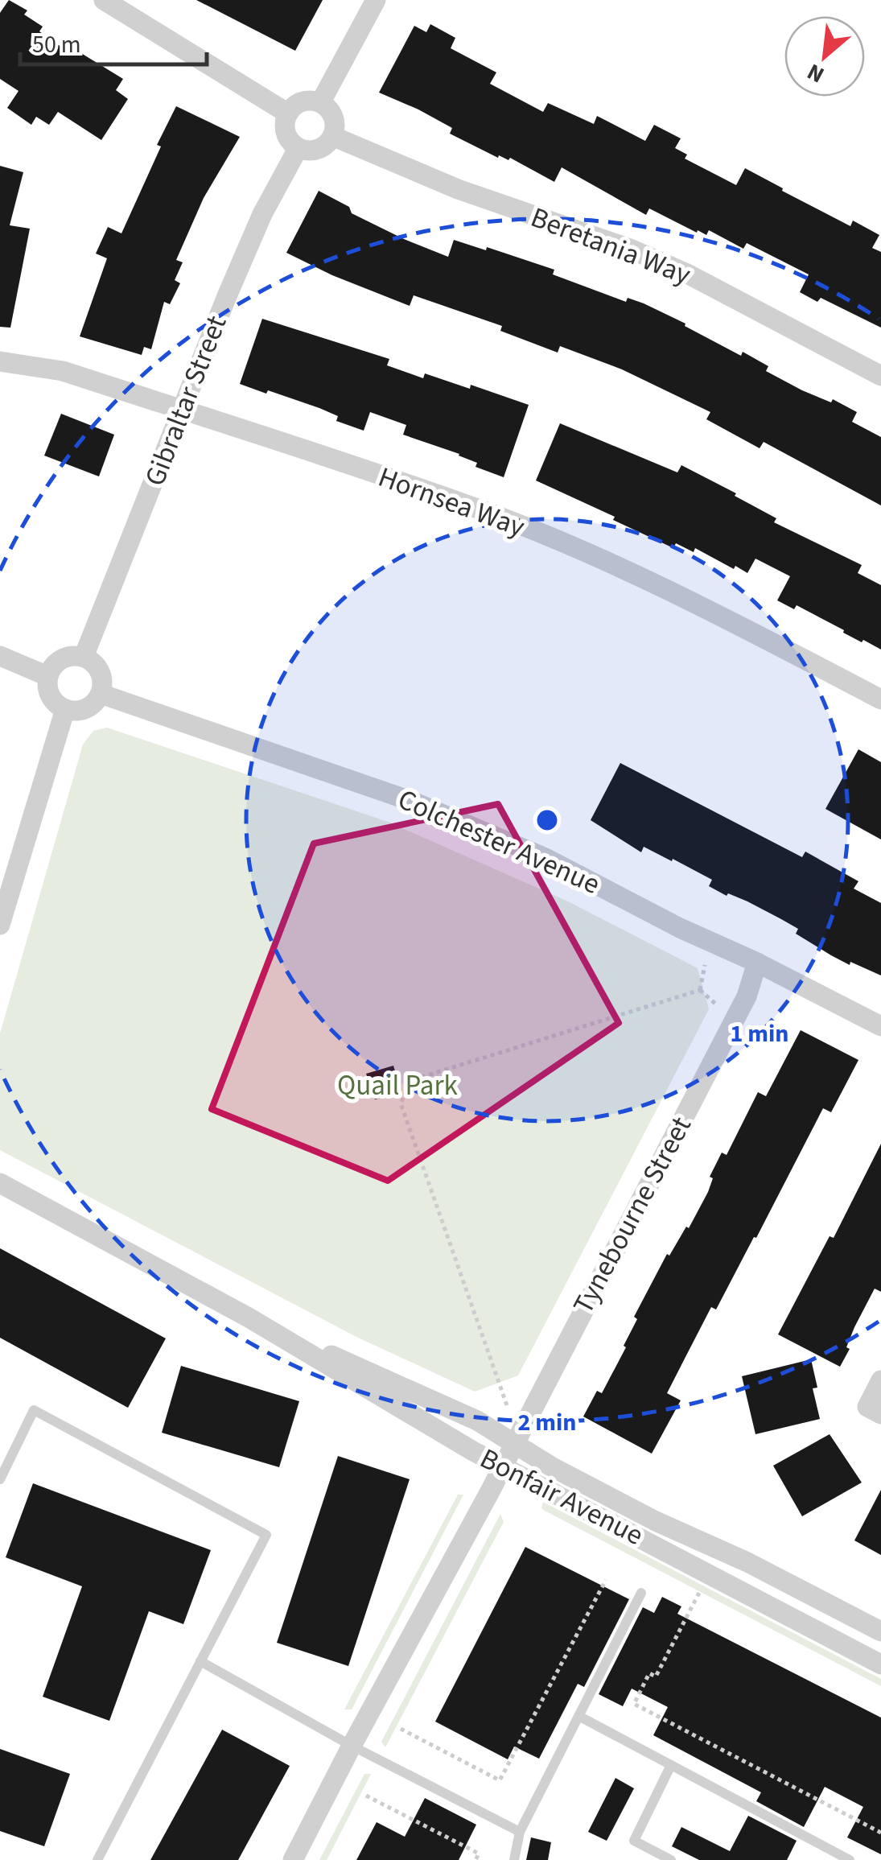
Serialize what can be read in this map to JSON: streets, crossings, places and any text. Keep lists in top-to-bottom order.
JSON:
{
  "streets": {
    "street": [
      "Beretania Way",
      "Gibraltar Street",
      "Hornsea Way",
      "Colchester Avenue",
      "Tynebourne Street",
      "Bonfair Avenue"
    ]
  },
  "crossings": [
    ["Beretania Way", "Gibraltar Street"],
    ["Gibraltar Street", "Hornsea Way"],
    ["Gibraltar Street", "Colchester Avenue"],
    ["Colchester Avenue", "Tynebourne Street"],
    ["Tynebourne Street", "Bonfair Avenue"]
  ],
  "parks": ["Quail Park"],
  "scale_bar": "50 m",
  "north": "bottom left",
  "rings": ["1 min", "2 min"]
}
